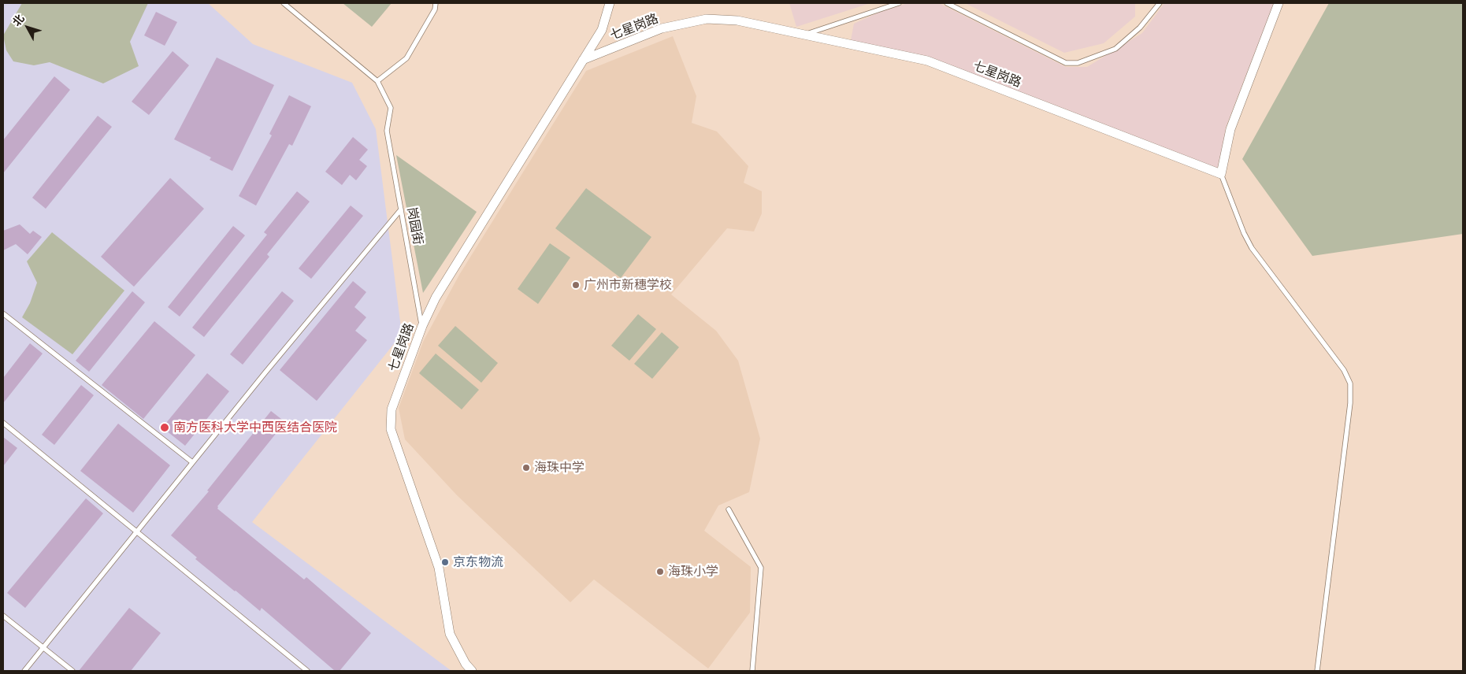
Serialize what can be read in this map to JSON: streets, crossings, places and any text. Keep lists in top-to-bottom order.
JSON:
{
  "streets": {
    "street": ["七星岗路"],
    "lane": ["岗园街"]
  },
  "crossings": [
    ["七星岗路", "岗园街"]
  ],
  "places": [
    "广州市新穗学校",
    "南方医科大学中西医结合医院",
    "海珠中学",
    "京东物流",
    "海珠小学"
  ],
  "north": "top left"
}
